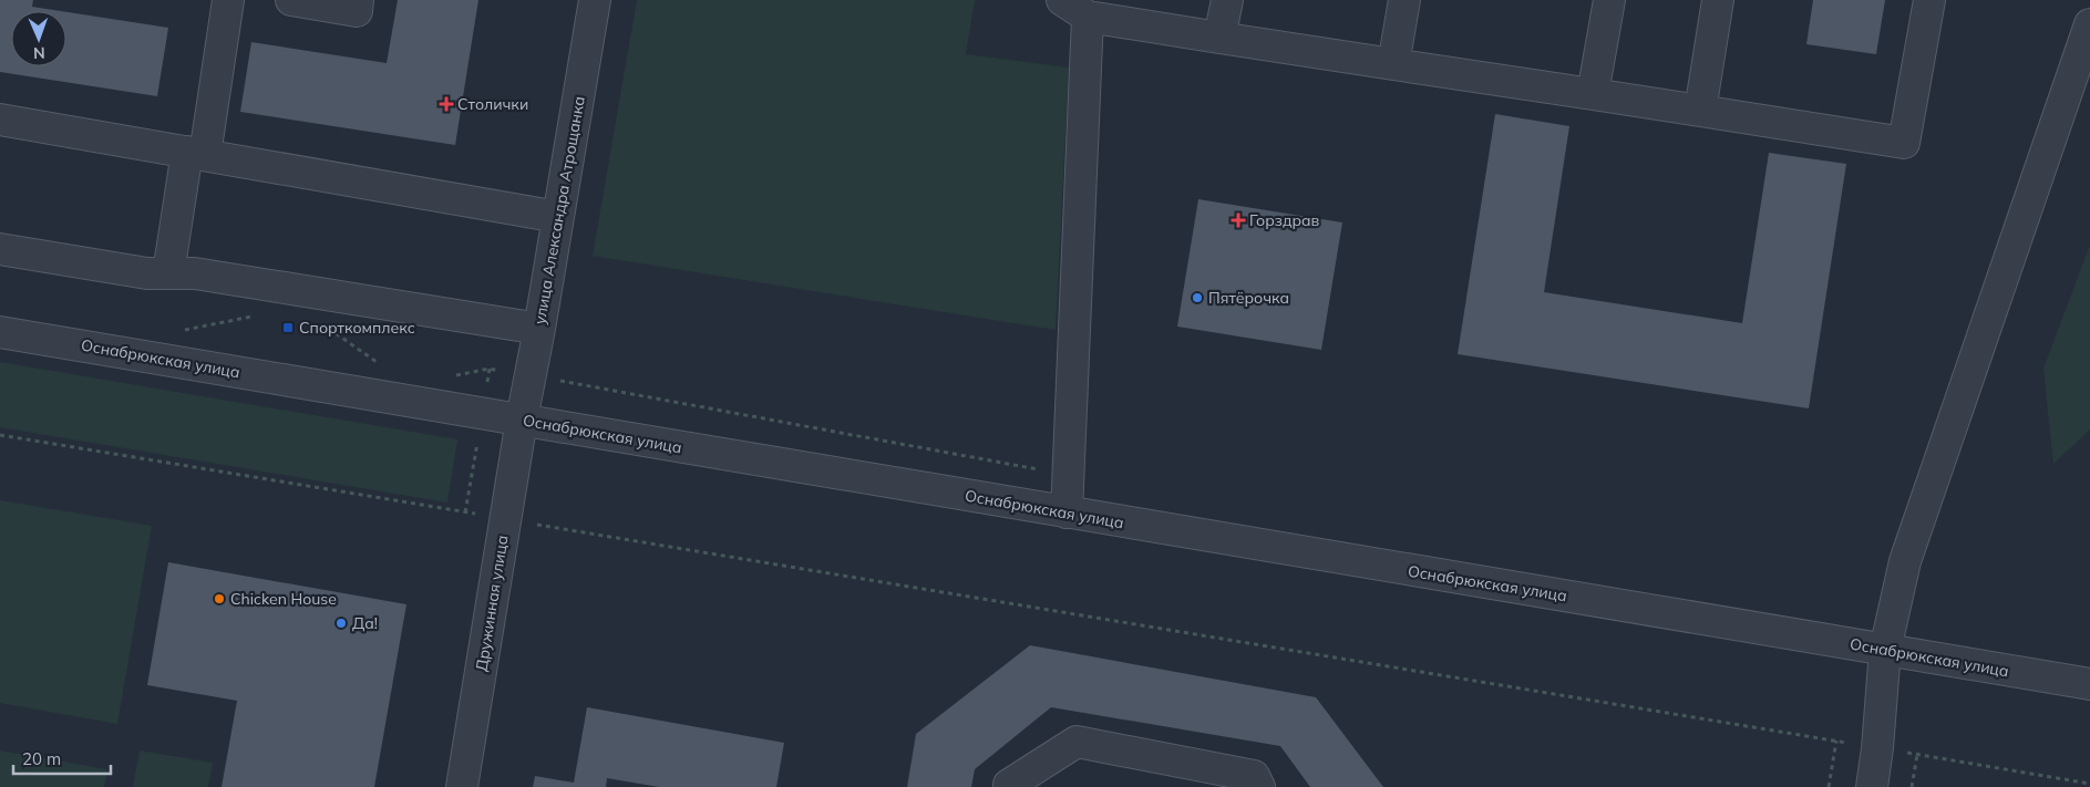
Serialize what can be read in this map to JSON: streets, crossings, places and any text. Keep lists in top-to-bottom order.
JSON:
{
  "streets": {
    "street": ["улица Александра Атрощанка", "Оснабрюкская улица", "Дружинная улица"]
  },
  "crossings": [
    ["улица Александра Атрощанка", "Оснабрюкская улица"],
    ["улица Александра Атрощанка", "Дружинная улица"],
    ["Оснабрюкская улица", "Дружинная улица"]
  ],
  "places": {
    "health": ["Столички", "Горздрав"],
    "other": ["Пятёрочка", "Chicken House", "Да!"],
    "transit": ["Спорткомплекс"]
  },
  "scale_bar": "20 m",
  "north": "bottom"
}
